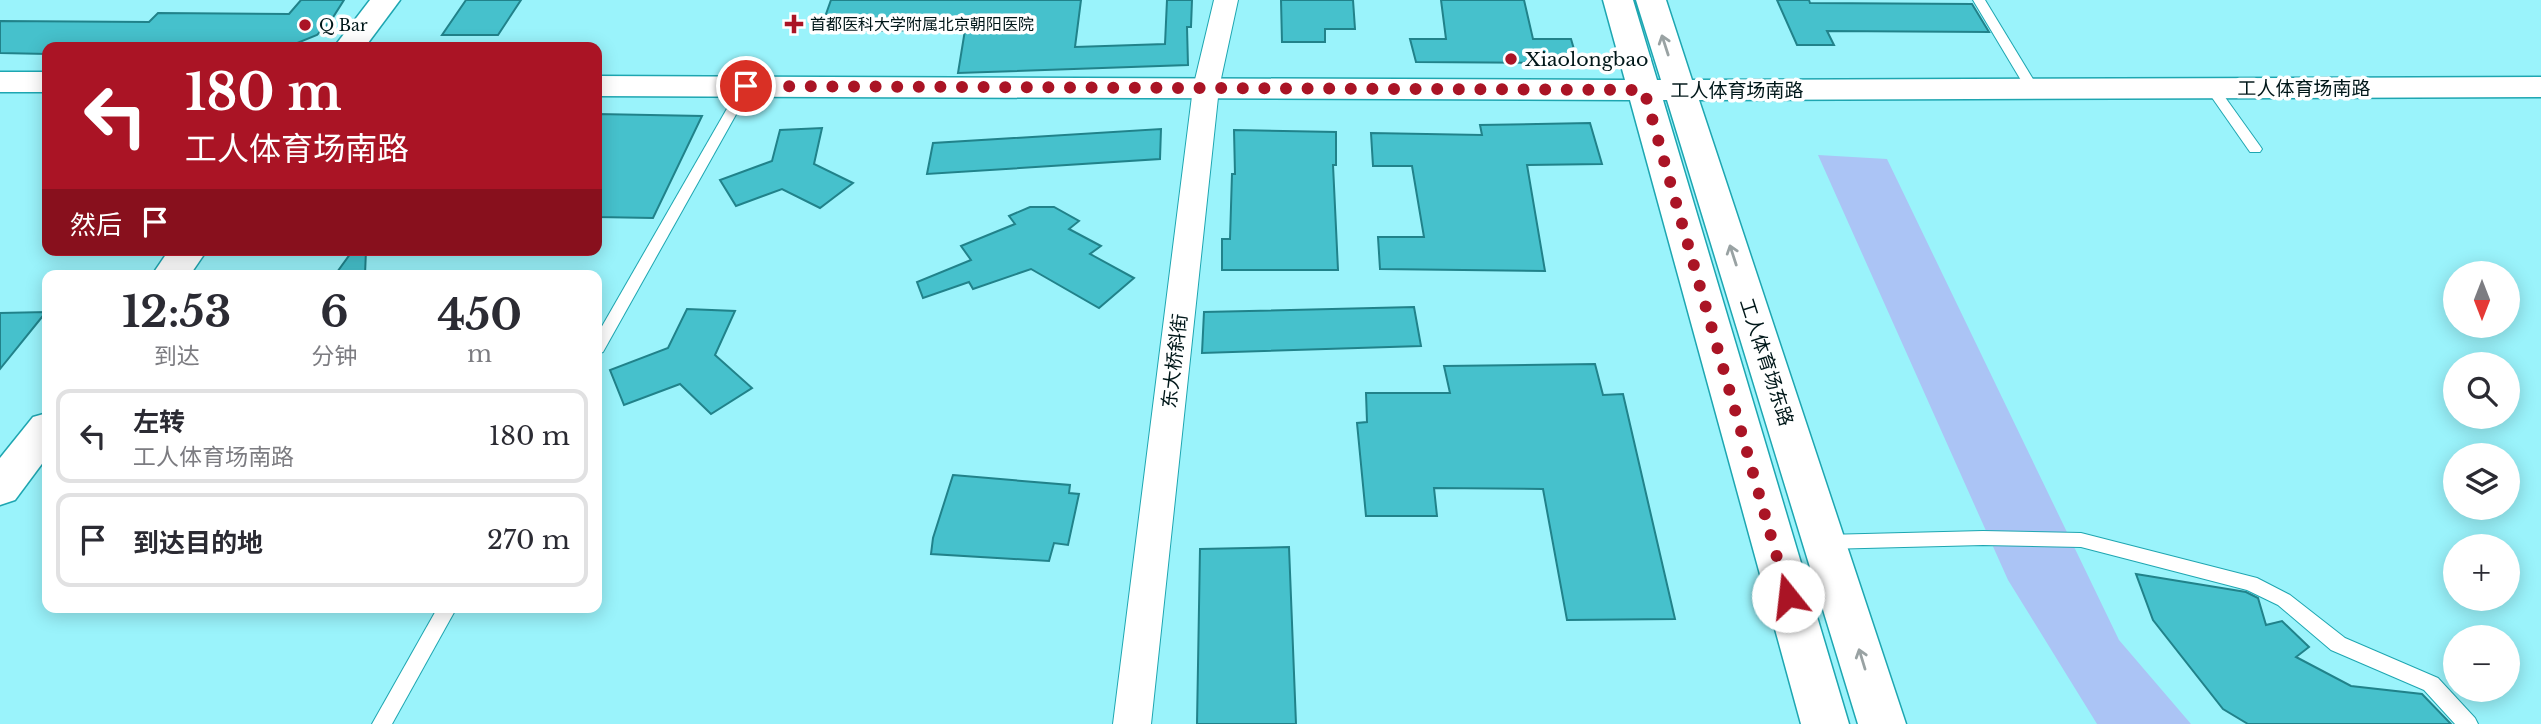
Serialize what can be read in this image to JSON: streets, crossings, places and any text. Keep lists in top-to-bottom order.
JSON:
{
  "streets": {
    "street": ["工人体育场南路", "东大桥斜街", "工人体育场东路"]
  },
  "crossings": [
    ["工人体育场南路", "东大桥斜街"],
    ["工人体育场南路", "工人体育场东路"]
  ],
  "places": {
    "health": ["首都医科大学附属北京朝阳医院"],
    "other": ["Q Bar", "Xiaolongbao"]
  },
  "north": "bottom",
  "page": {
    "turn": ["180 m", "工人体育场南路"],
    "then": "然后",
    "map_buttons": ["+", "−"],
    "eta": [
      "12:53",
      "到达",
      "6",
      "分钟",
      "450",
      "m"
    ],
    "list": [
      {
        "name": "左转",
        "note": "工人体育场南路",
        "value": "180 m"
      },
      {
        "name": "到达目的地",
        "value": "270 m"
      }
    ]
  }
}
